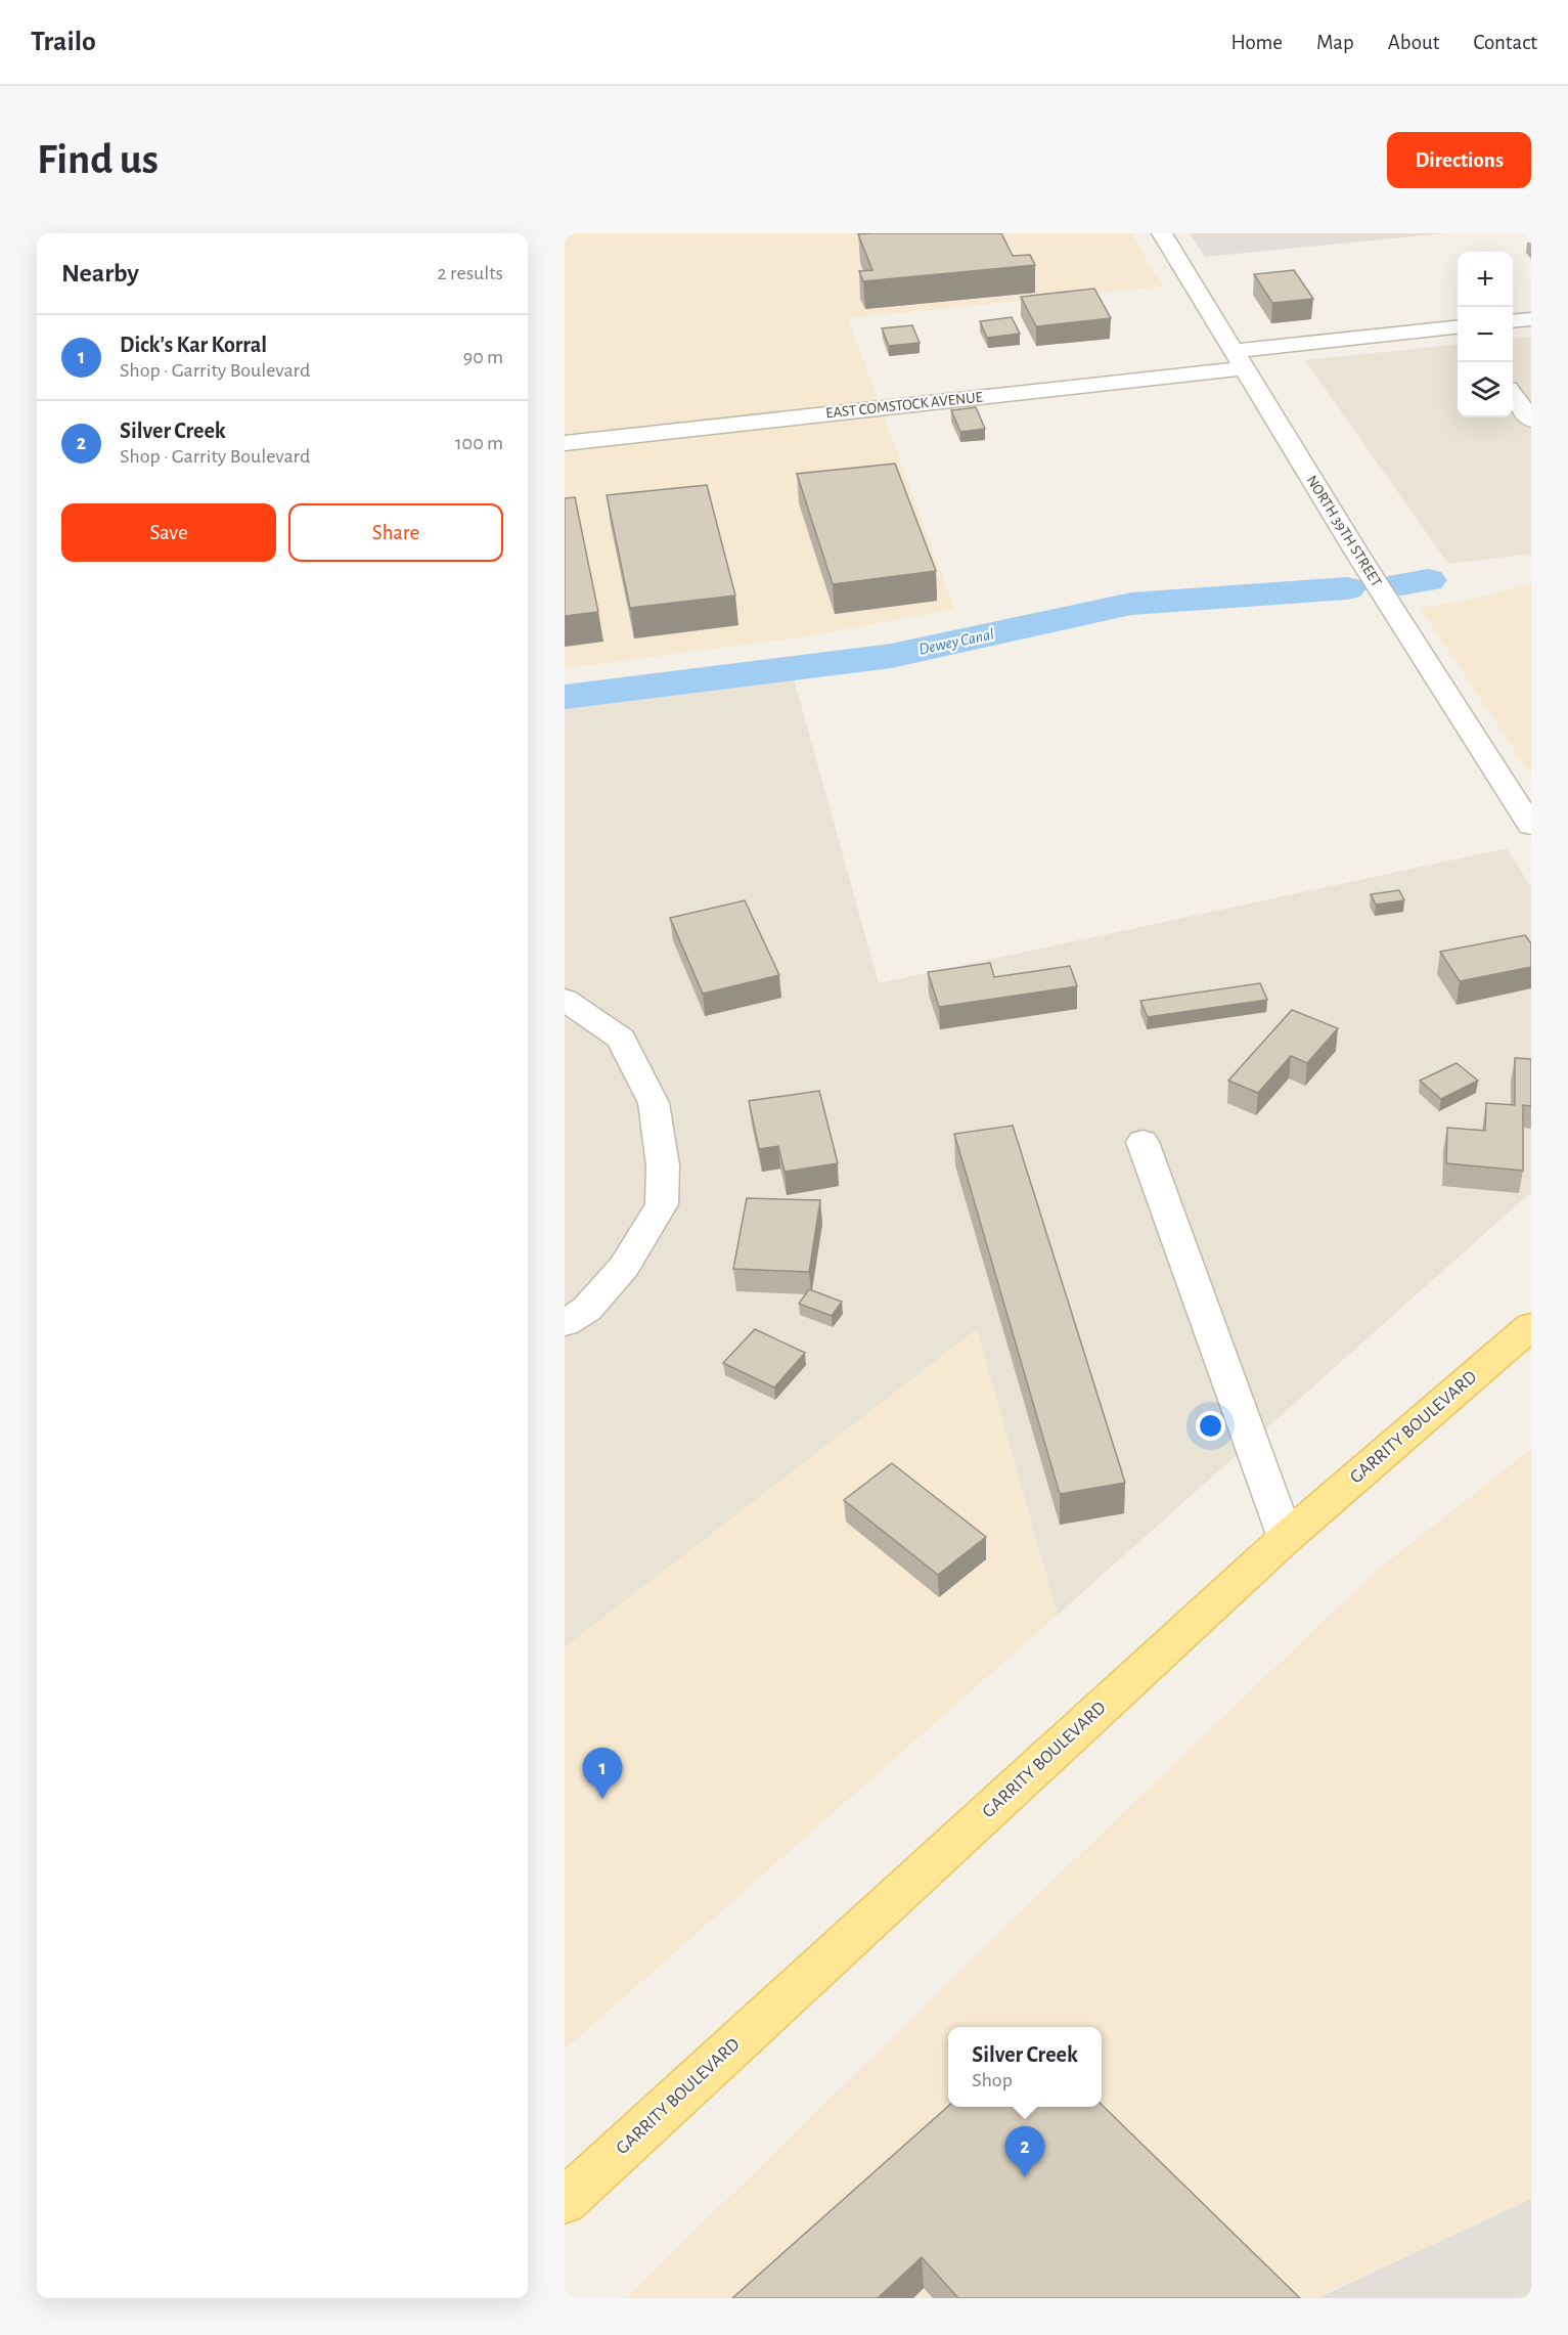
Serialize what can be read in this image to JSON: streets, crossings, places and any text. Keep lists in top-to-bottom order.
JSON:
{
  "streets": {
    "main road": ["GARRITY BOULEVARD"],
    "street": ["EAST COMSTOCK AVENUE", "NORTH 39TH STREET"]
  },
  "crossings": [
    ["EAST COMSTOCK AVENUE", "NORTH 39TH STREET"]
  ],
  "water": ["Dewey Canal"],
  "page": {
    "header": "Trailo",
    "nav": [
      "Home",
      "Map",
      "About",
      "Contact"
    ],
    "buttons": [
      "Directions",
      ["Save", "Share"]
    ],
    "title": "Find us",
    "heading": ["Nearby", "2 results"],
    "map_buttons": ["+", "−"],
    "list": [
      {
        "mark": "1",
        "name": "Dick's Kar Korral",
        "note": "Shop · Garrity Boulevard",
        "value": "90 m"
      },
      {
        "mark": "2",
        "name": "Silver Creek",
        "note": "Shop · Garrity Boulevard",
        "value": "100 m"
      }
    ],
    "pins": ["1", "2"],
    "popup": ["Silver Creek", "Shop"]
  }
}
